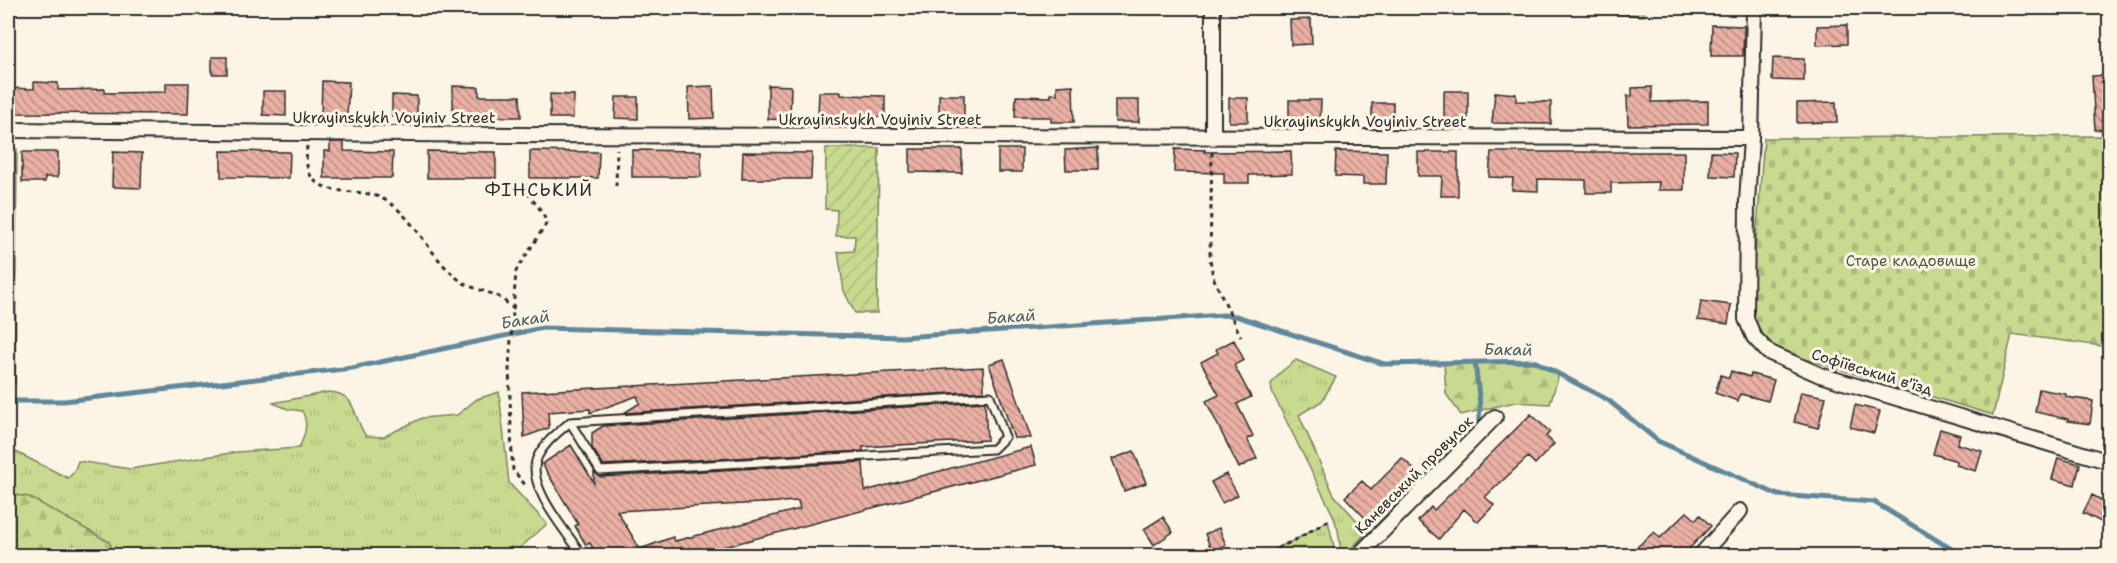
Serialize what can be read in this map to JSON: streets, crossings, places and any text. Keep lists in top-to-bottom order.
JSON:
{
  "streets": {
    "street": ["Ukrayinskykh Voyiniv Street", "Софіївський в'їзд", "Каневський провулок"]
  },
  "crossings": [
    ["Ukrayinskykh Voyiniv Street", "Софіївський в'їзд"]
  ],
  "districts": ["ФІНСЬКИЙ"],
  "water": ["Бакай"],
  "parks": ["Старе кладовище"]
}
